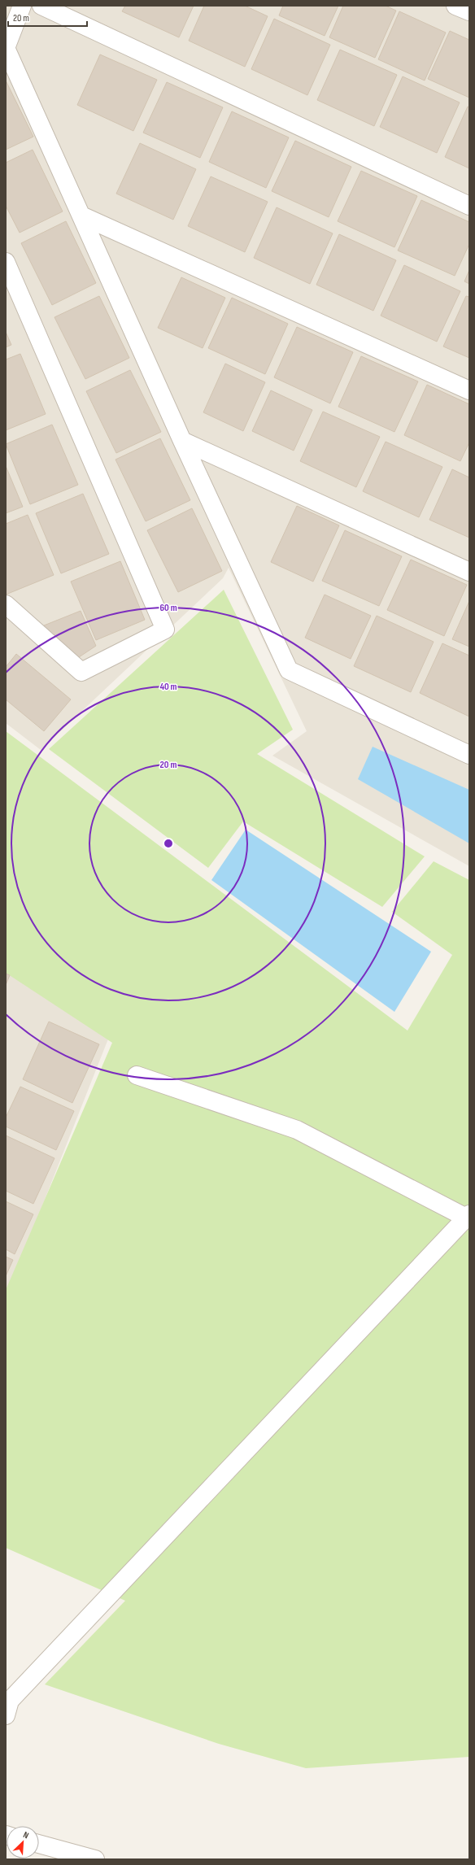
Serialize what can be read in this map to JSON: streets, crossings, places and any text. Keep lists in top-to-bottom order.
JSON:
{
  "scale_bar": "20 m",
  "north": "top right",
  "rings": ["60 m", "40 m", "20 m"]
}
